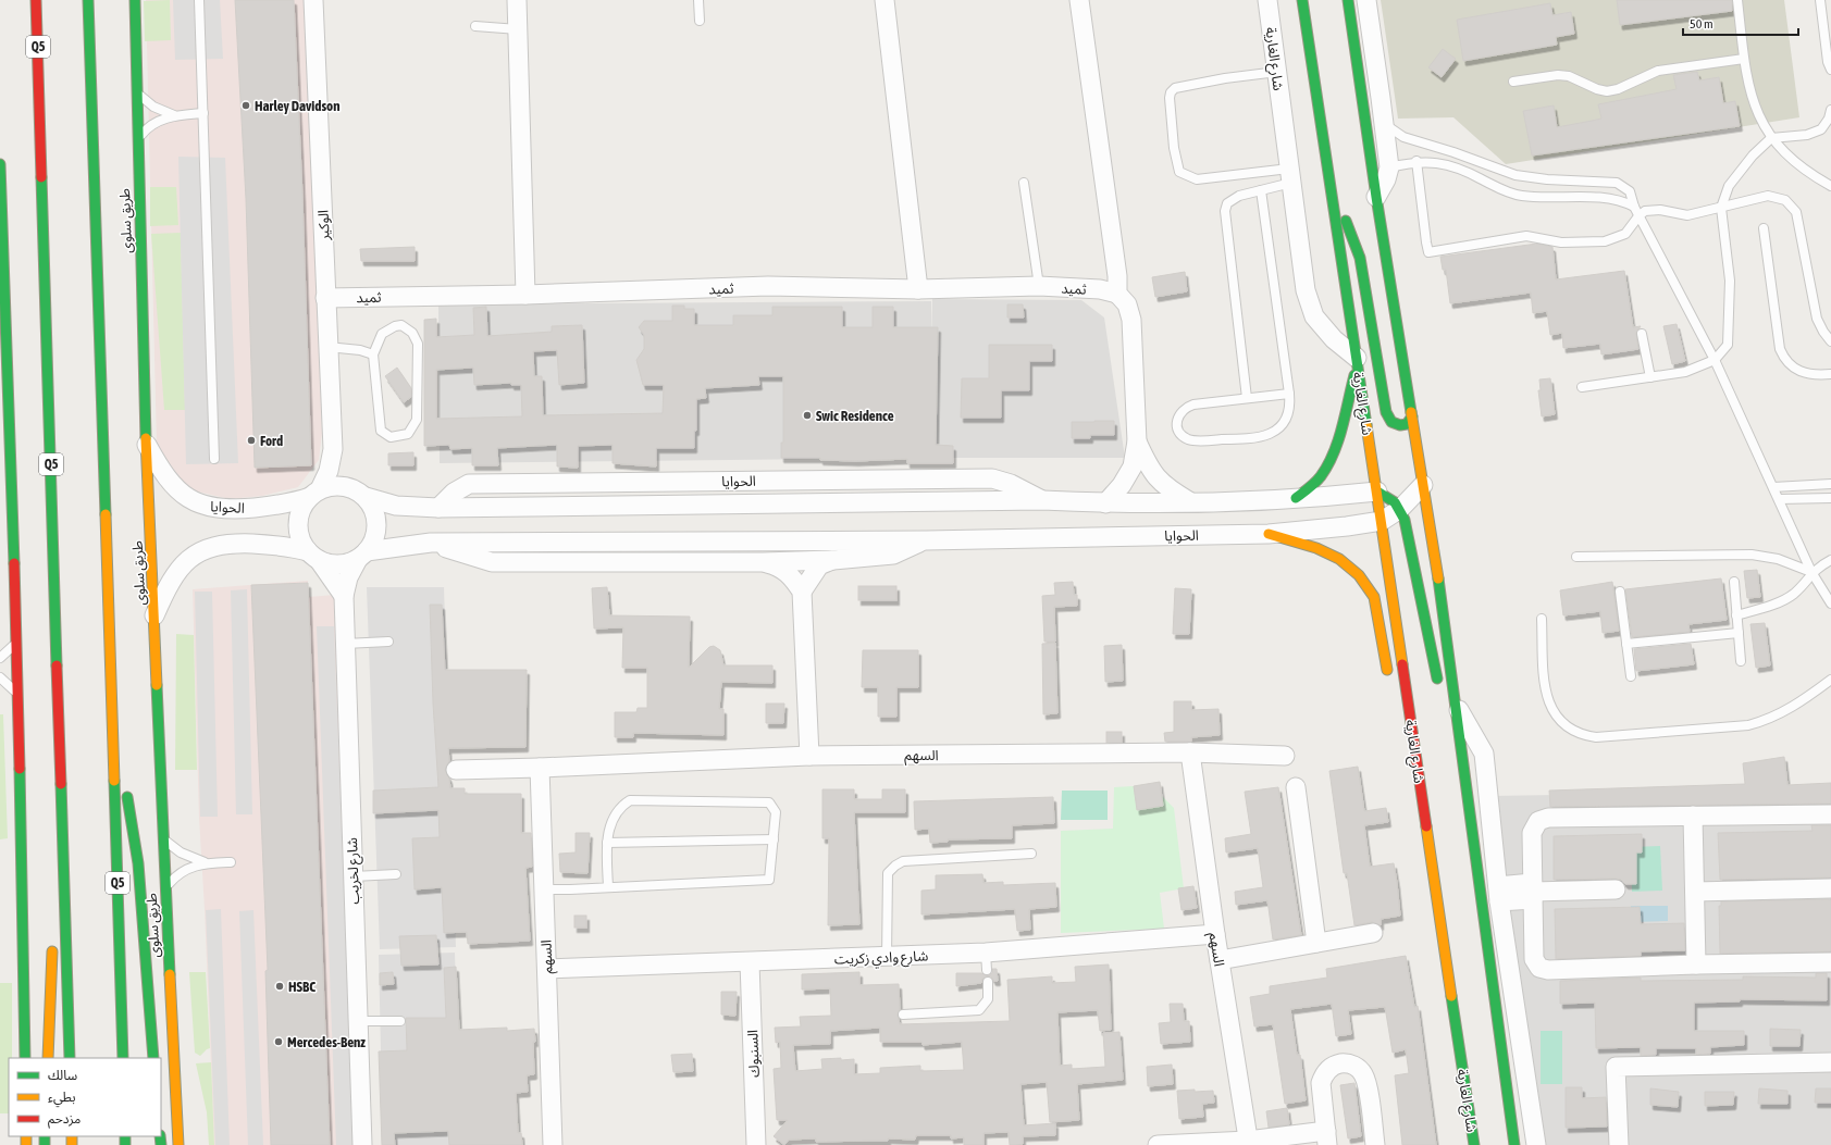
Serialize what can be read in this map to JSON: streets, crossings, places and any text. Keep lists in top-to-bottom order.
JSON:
{
  "streets": {
    "main road": ["Q5", "شارع الغارية", "طريق سلوى"],
    "street": [
      "الوكير",
      "ثميد",
      "الحوايا",
      "السهم",
      "شارع لخريب",
      "شارع وادي زكريت",
      "السنبوك"
    ]
  },
  "crossings": [
    ["شارع الغارية", "الحوايا"],
    ["طريق سلوى", "الحوايا"],
    ["الوكير", "ثميد"],
    ["الوكير", "الحوايا"],
    ["الوكير", "شارع لخريب"],
    ["الحوايا", "شارع لخريب"],
    ["السهم", "شارع وادي زكريت"],
    ["شارع وادي زكريت", "السنبوك"]
  ],
  "places": [
    "Harley Davidson",
    "Swic Residence",
    "Ford",
    "HSBC",
    "Mercedes-Benz"
  ],
  "legend": ["سالك", "بطيء", "مزدحم"],
  "scale_bar": "50 m"
}
